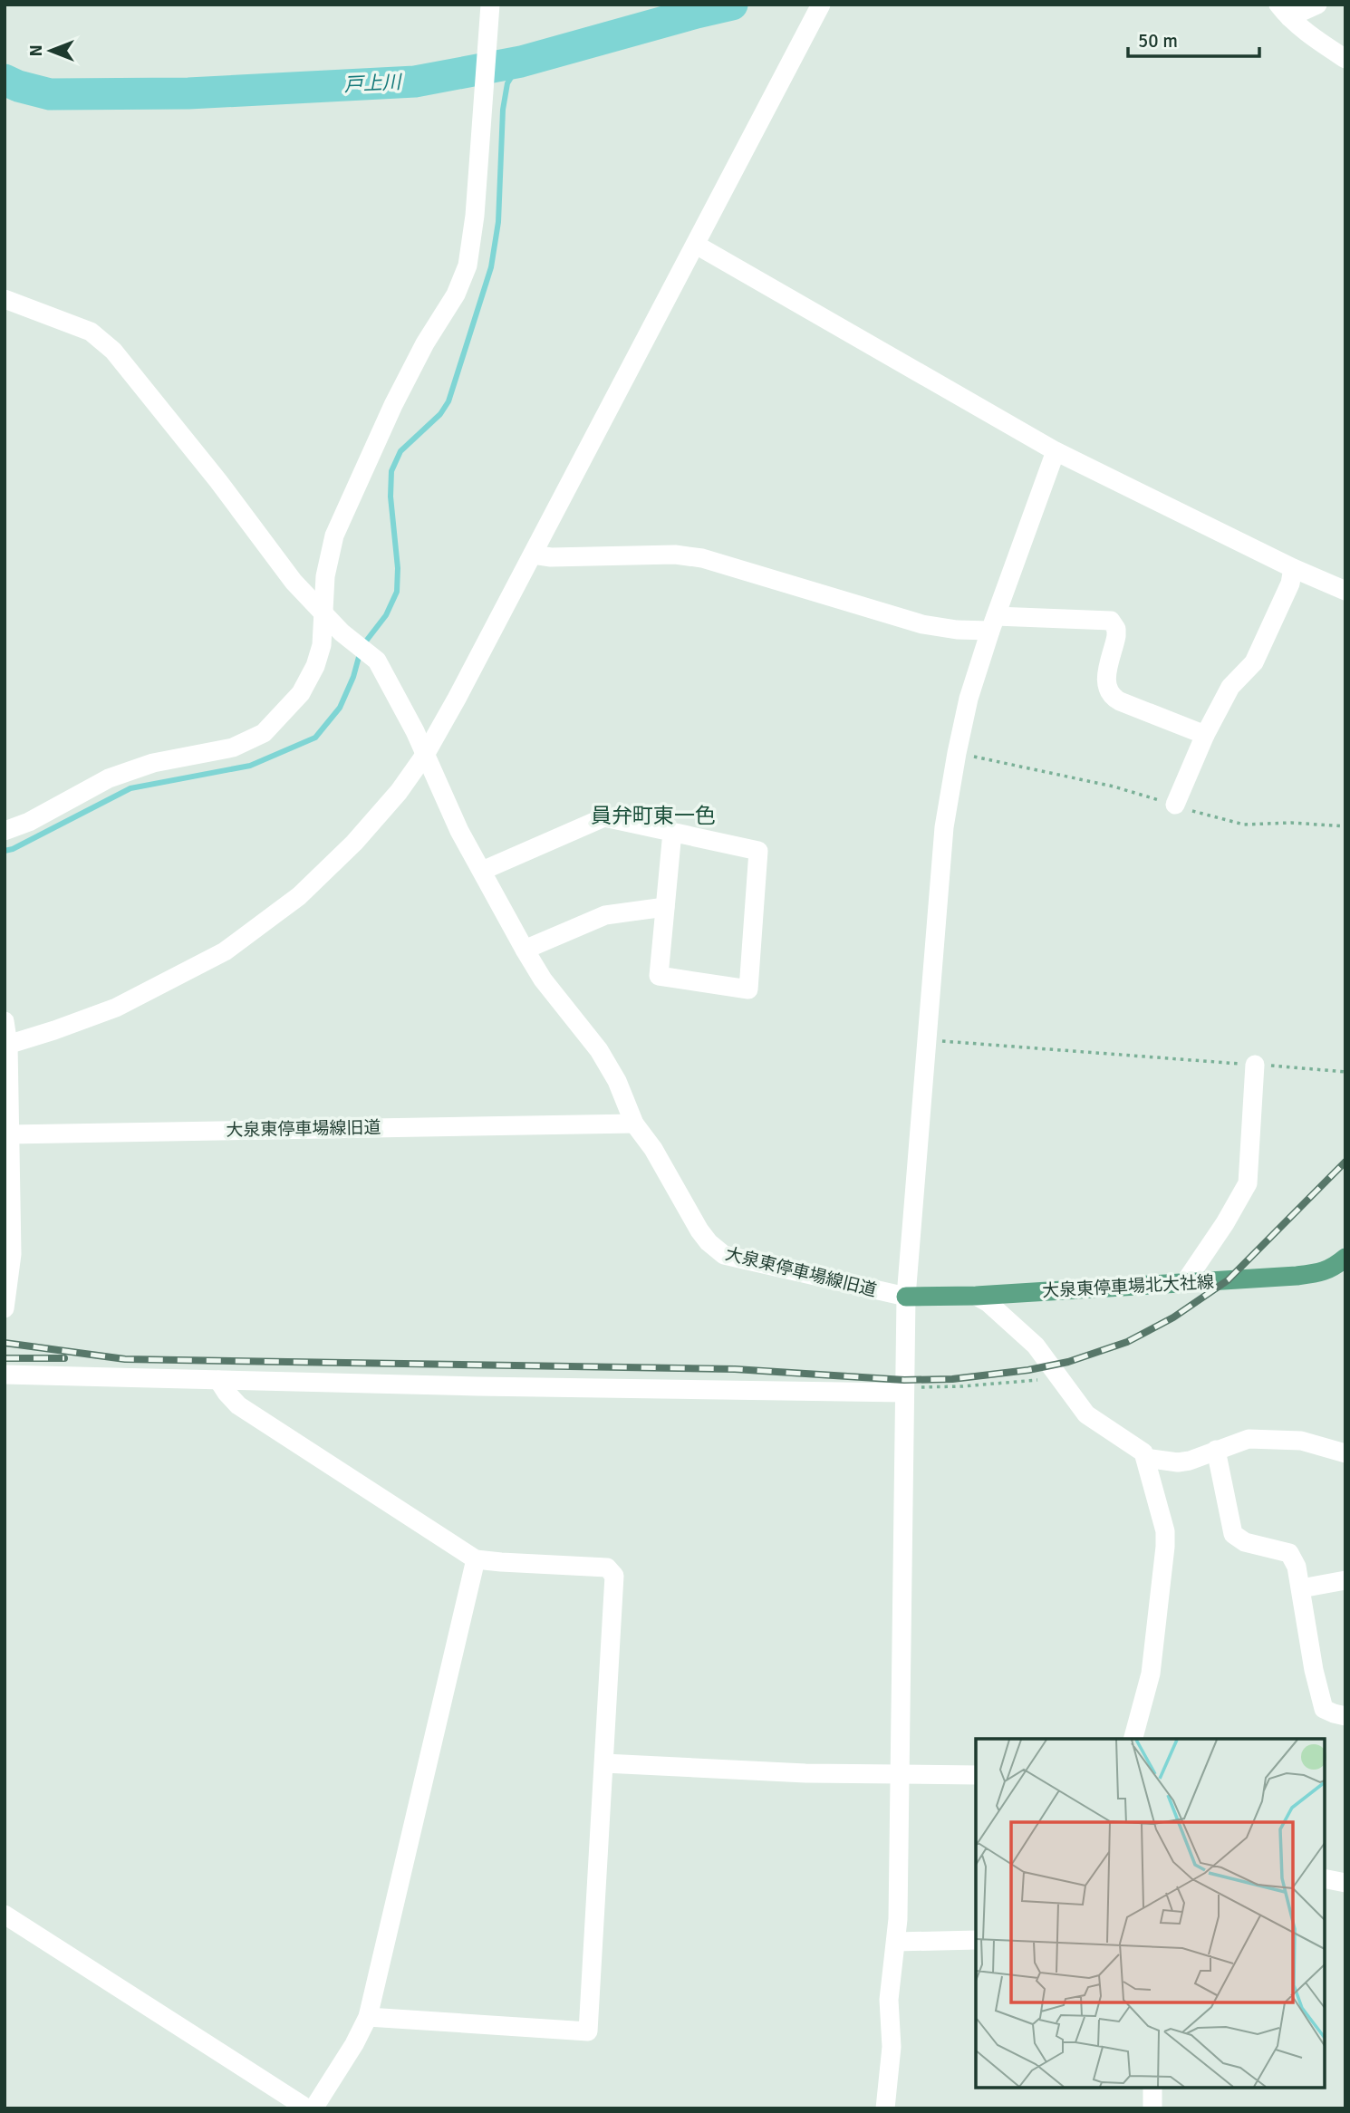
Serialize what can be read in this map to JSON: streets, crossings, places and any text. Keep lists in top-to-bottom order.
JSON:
{
  "streets": {
    "main road": ["大泉東停車場北大社線"],
    "street": ["大泉東停車場線旧道"]
  },
  "crossings": [
    ["大泉東停車場線旧道", "大泉東停車場北大社線"]
  ],
  "districts": ["員弁町東一色"],
  "water": ["戸上川"],
  "scale_bar": "50 m",
  "north": "left"
}
